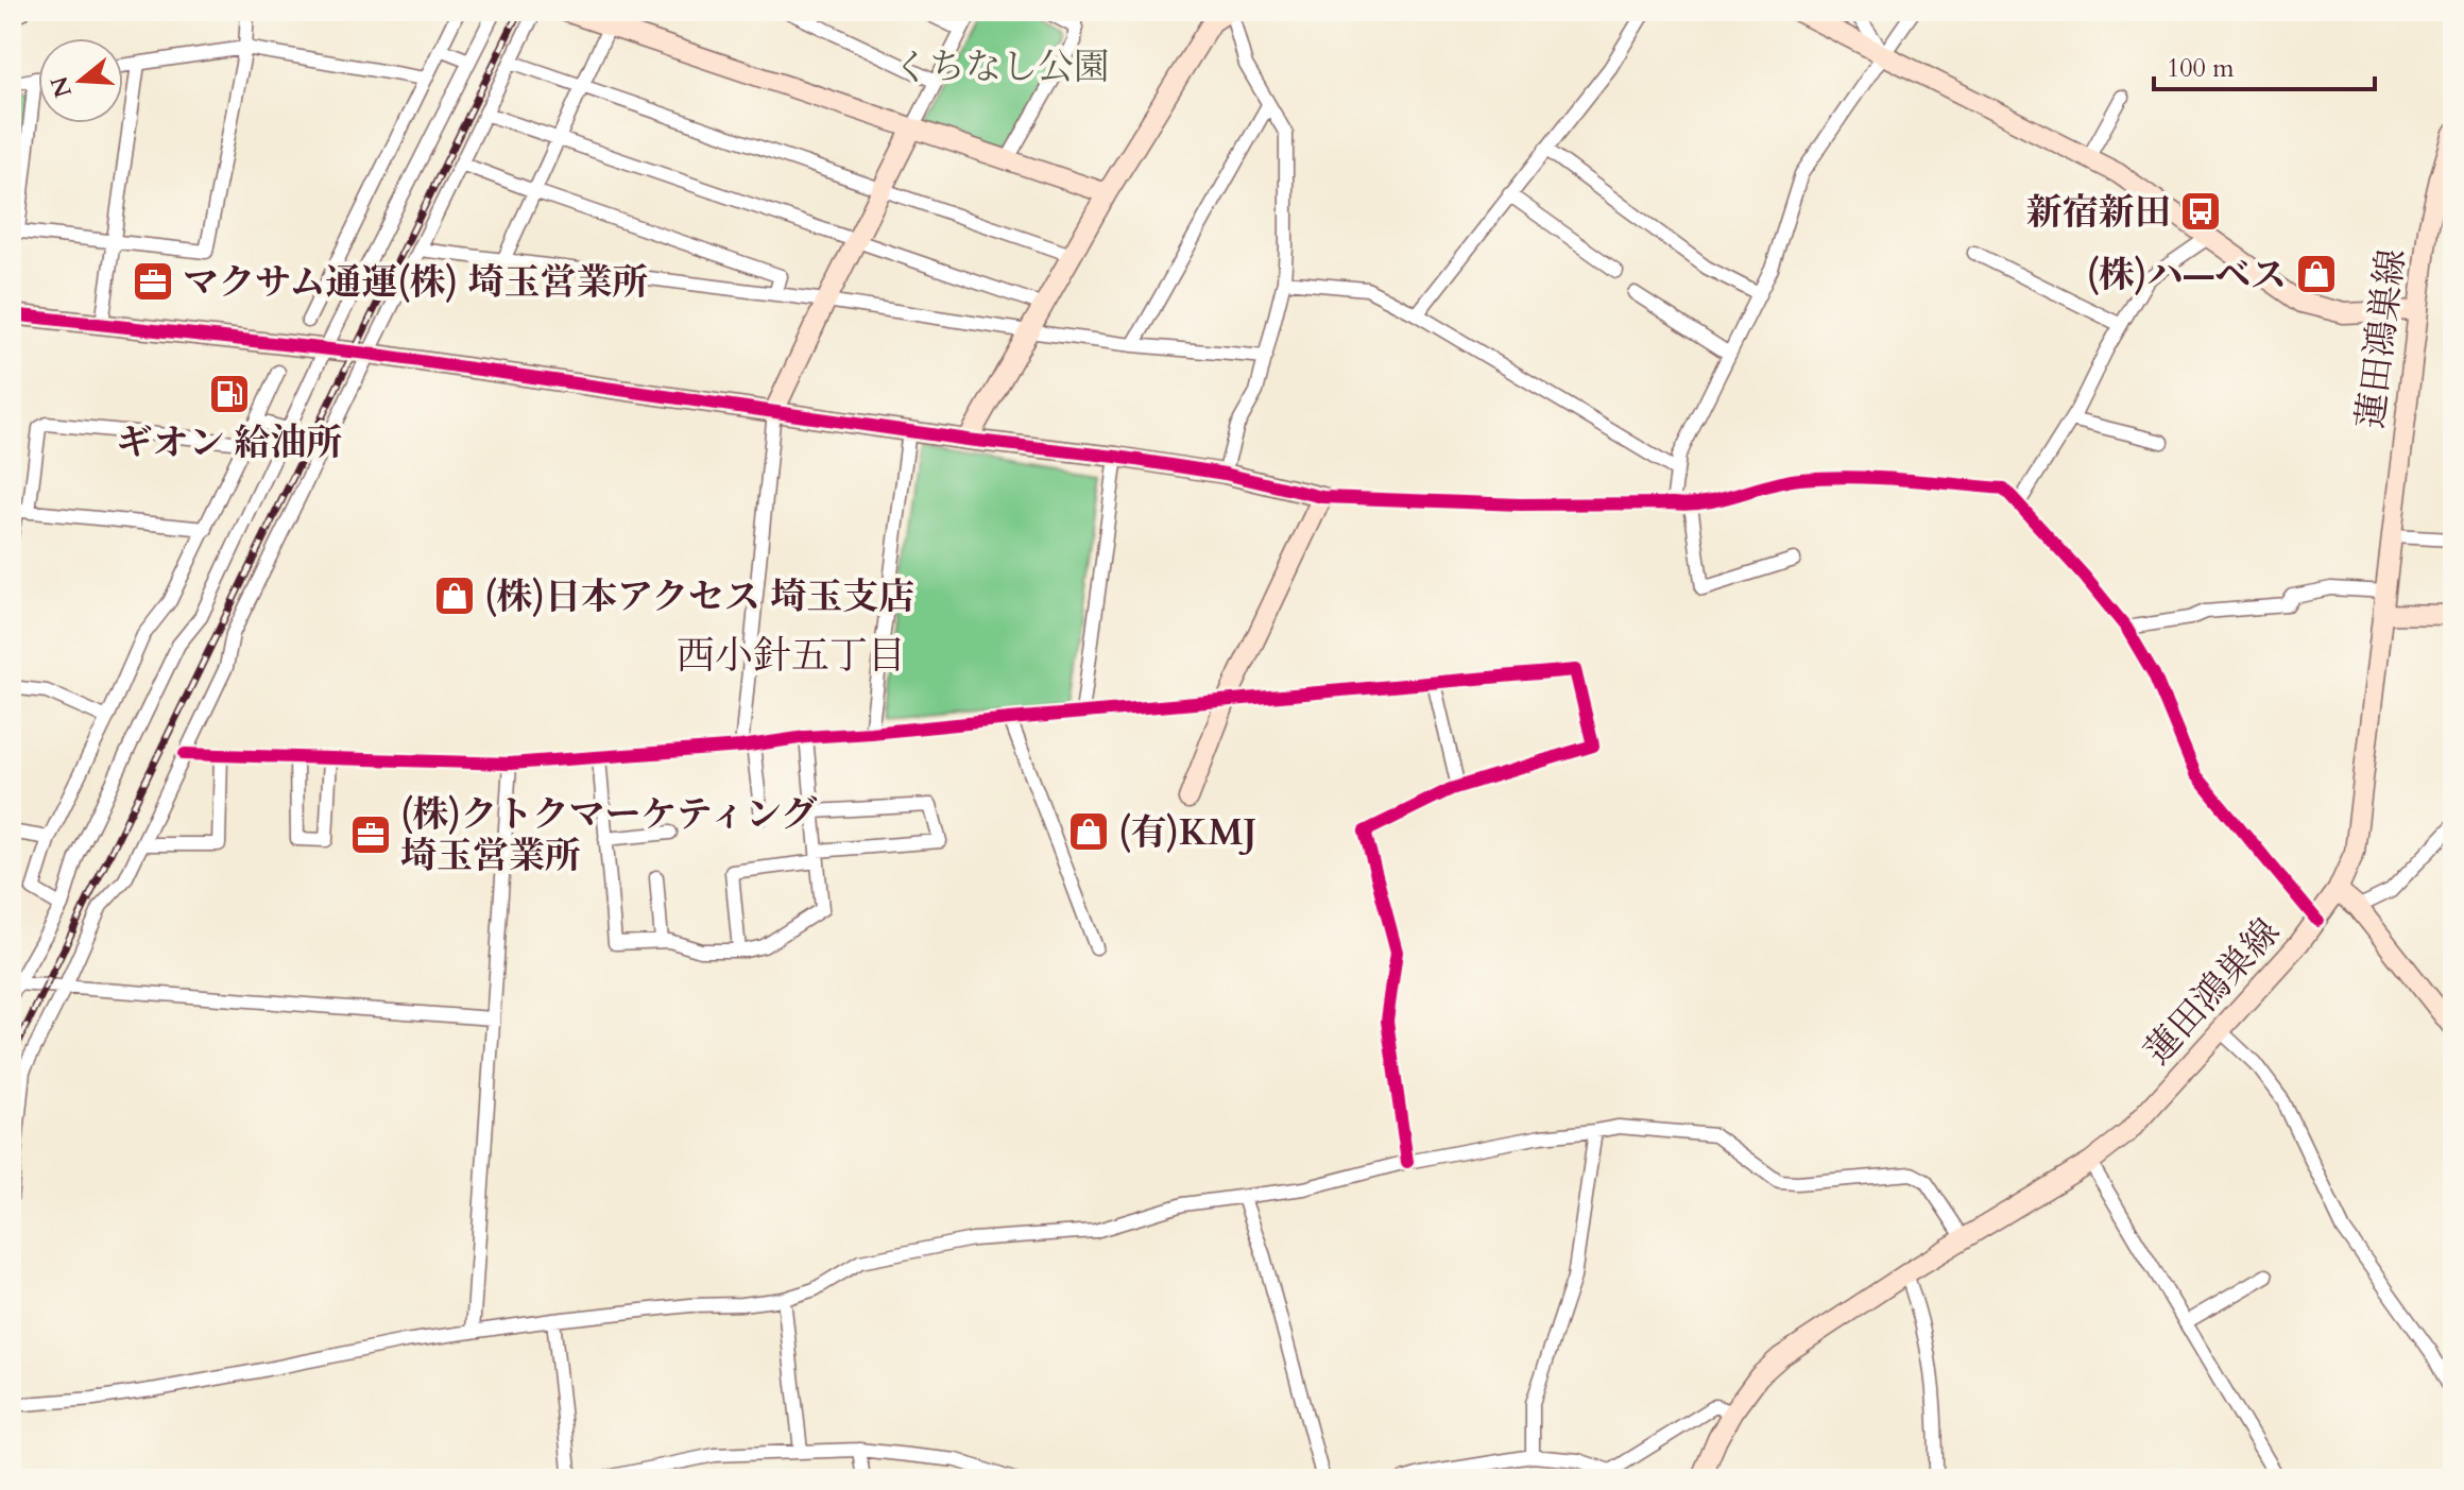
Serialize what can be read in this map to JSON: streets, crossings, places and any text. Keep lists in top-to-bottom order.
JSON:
{
  "streets": {
    "street": ["蓮田鴻巣線"]
  },
  "districts": ["西小針五丁目"],
  "parks": ["くちなし公園"],
  "places": {
    "bus stop": ["新宿新田"],
    "shop": ["(株)ハ―ベス", "(株)日本アクセス 埼玉支店", "(有)KMJ"],
    "office": ["マクサム通運(株) 埼玉営業所", "(株)クトクマーケティング 埼玉営業所"],
    "fuel station": ["ギオン 給油所"]
  },
  "scale_bar": "100 m",
  "north": "left"
}
